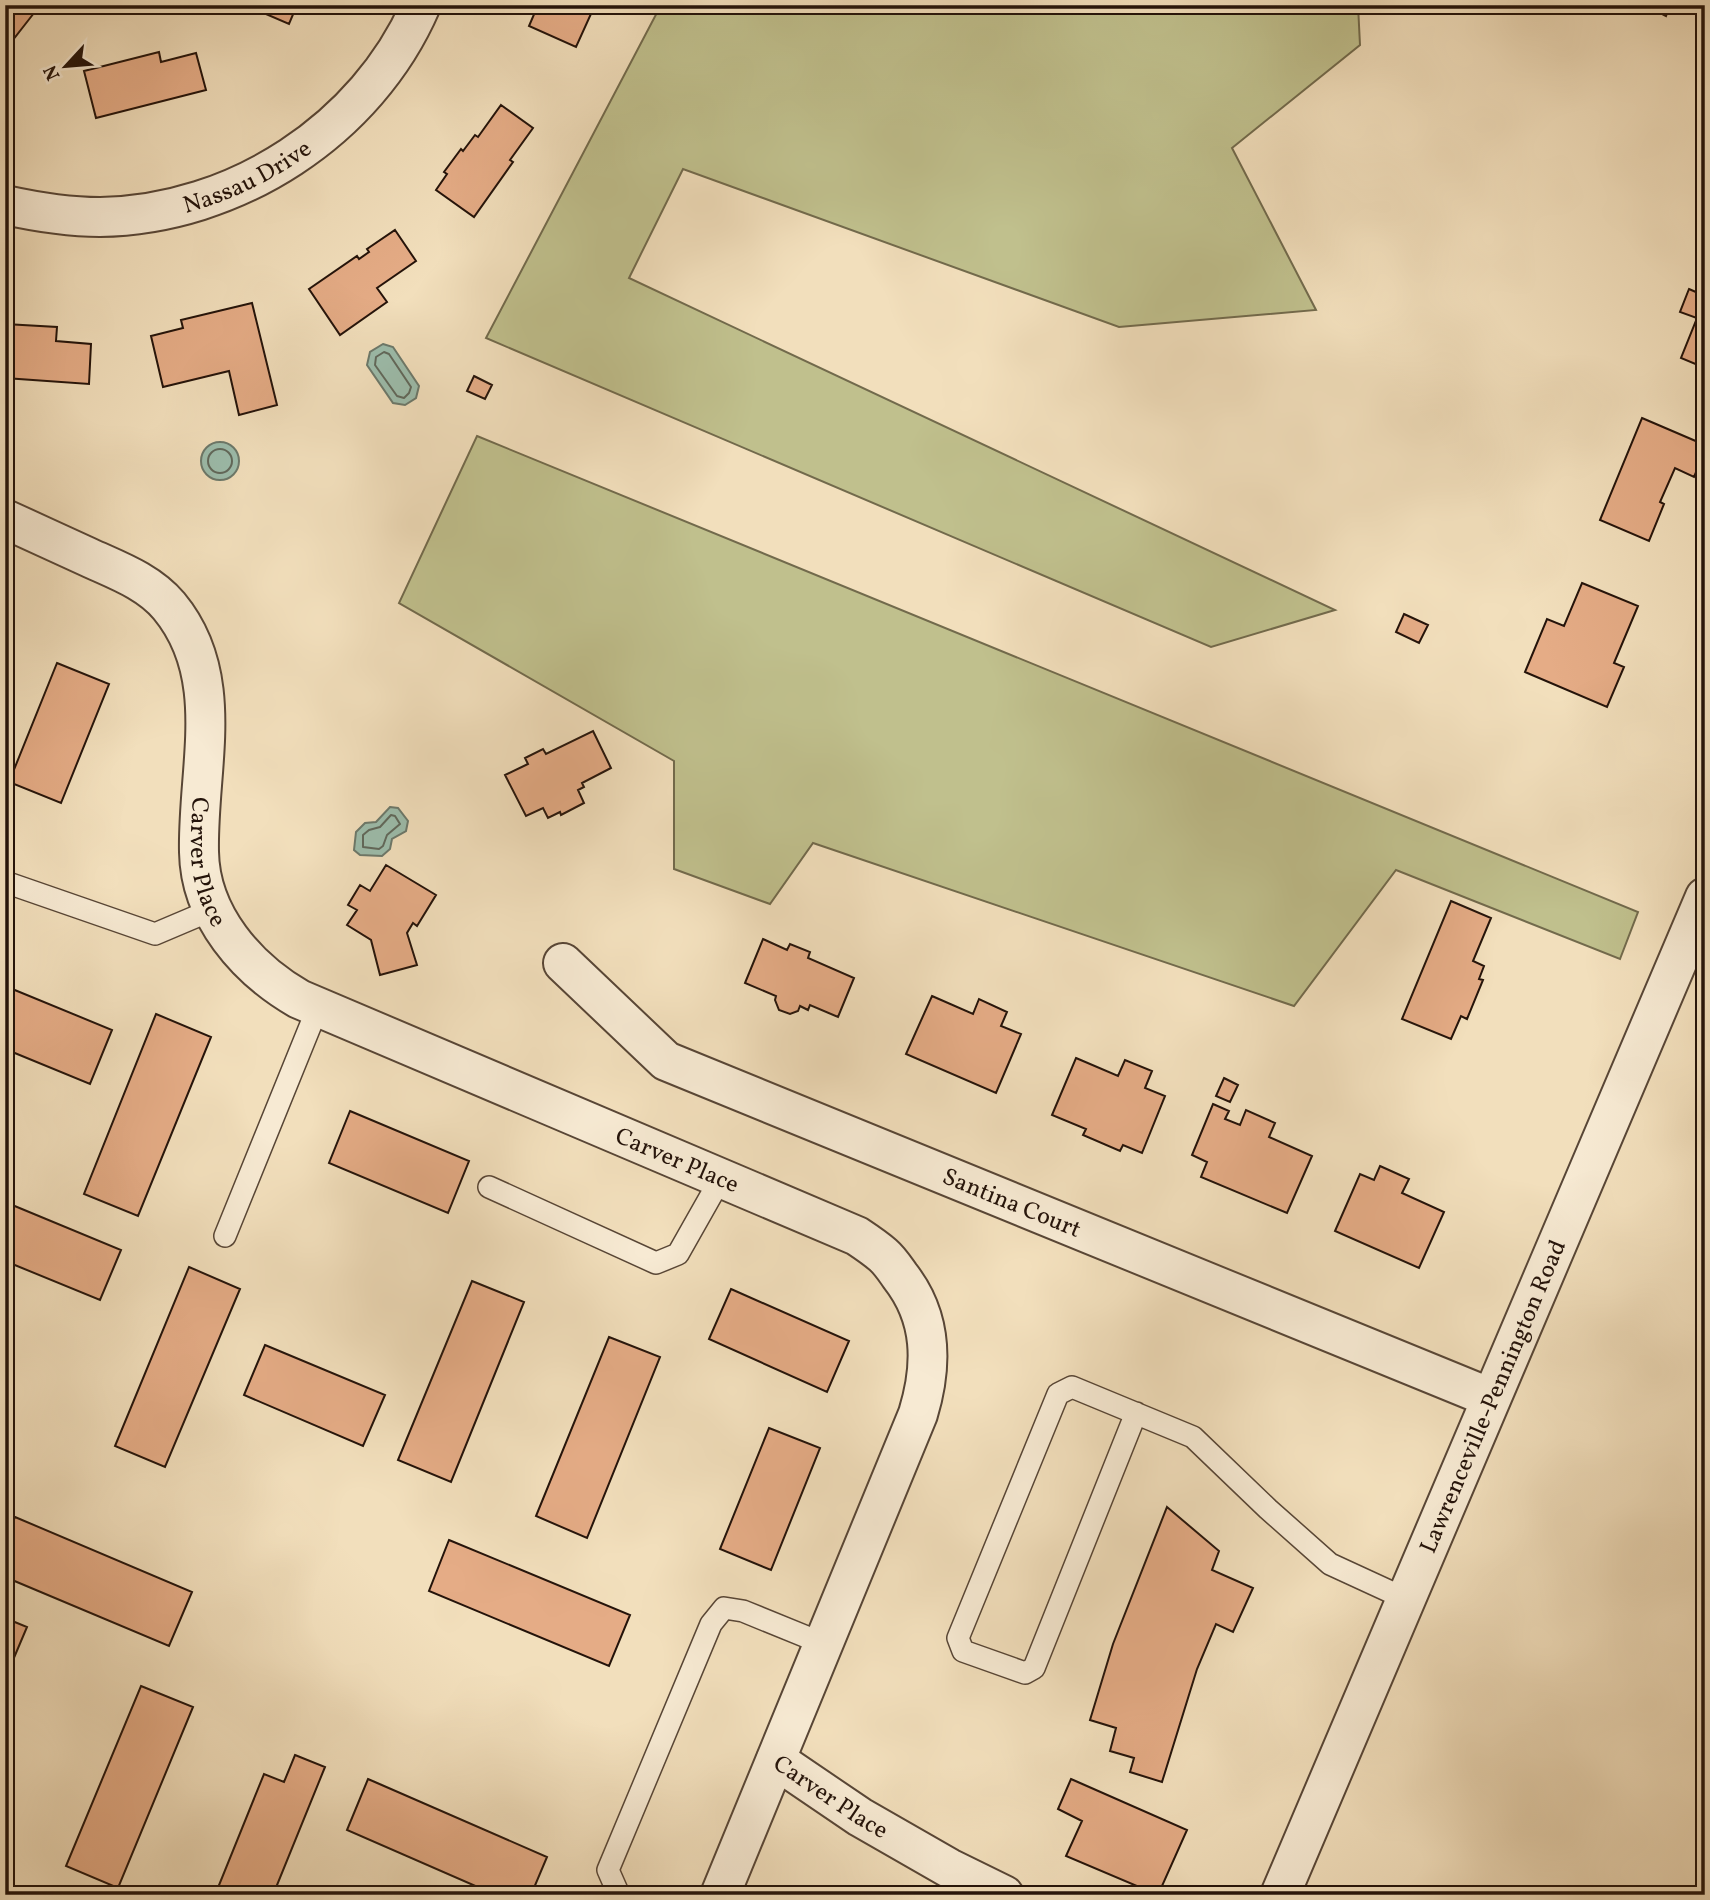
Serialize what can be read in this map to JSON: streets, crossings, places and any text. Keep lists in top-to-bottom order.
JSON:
{
  "streets": {
    "street": [
      "Nassau Drive",
      "Carver Place",
      "Santina Court",
      "Lawrenceville-Pennington Road"
    ]
  },
  "crossings": [
    ["Santina Court", "Lawrenceville-Pennington Road"]
  ],
  "north": "bottom left"
}
